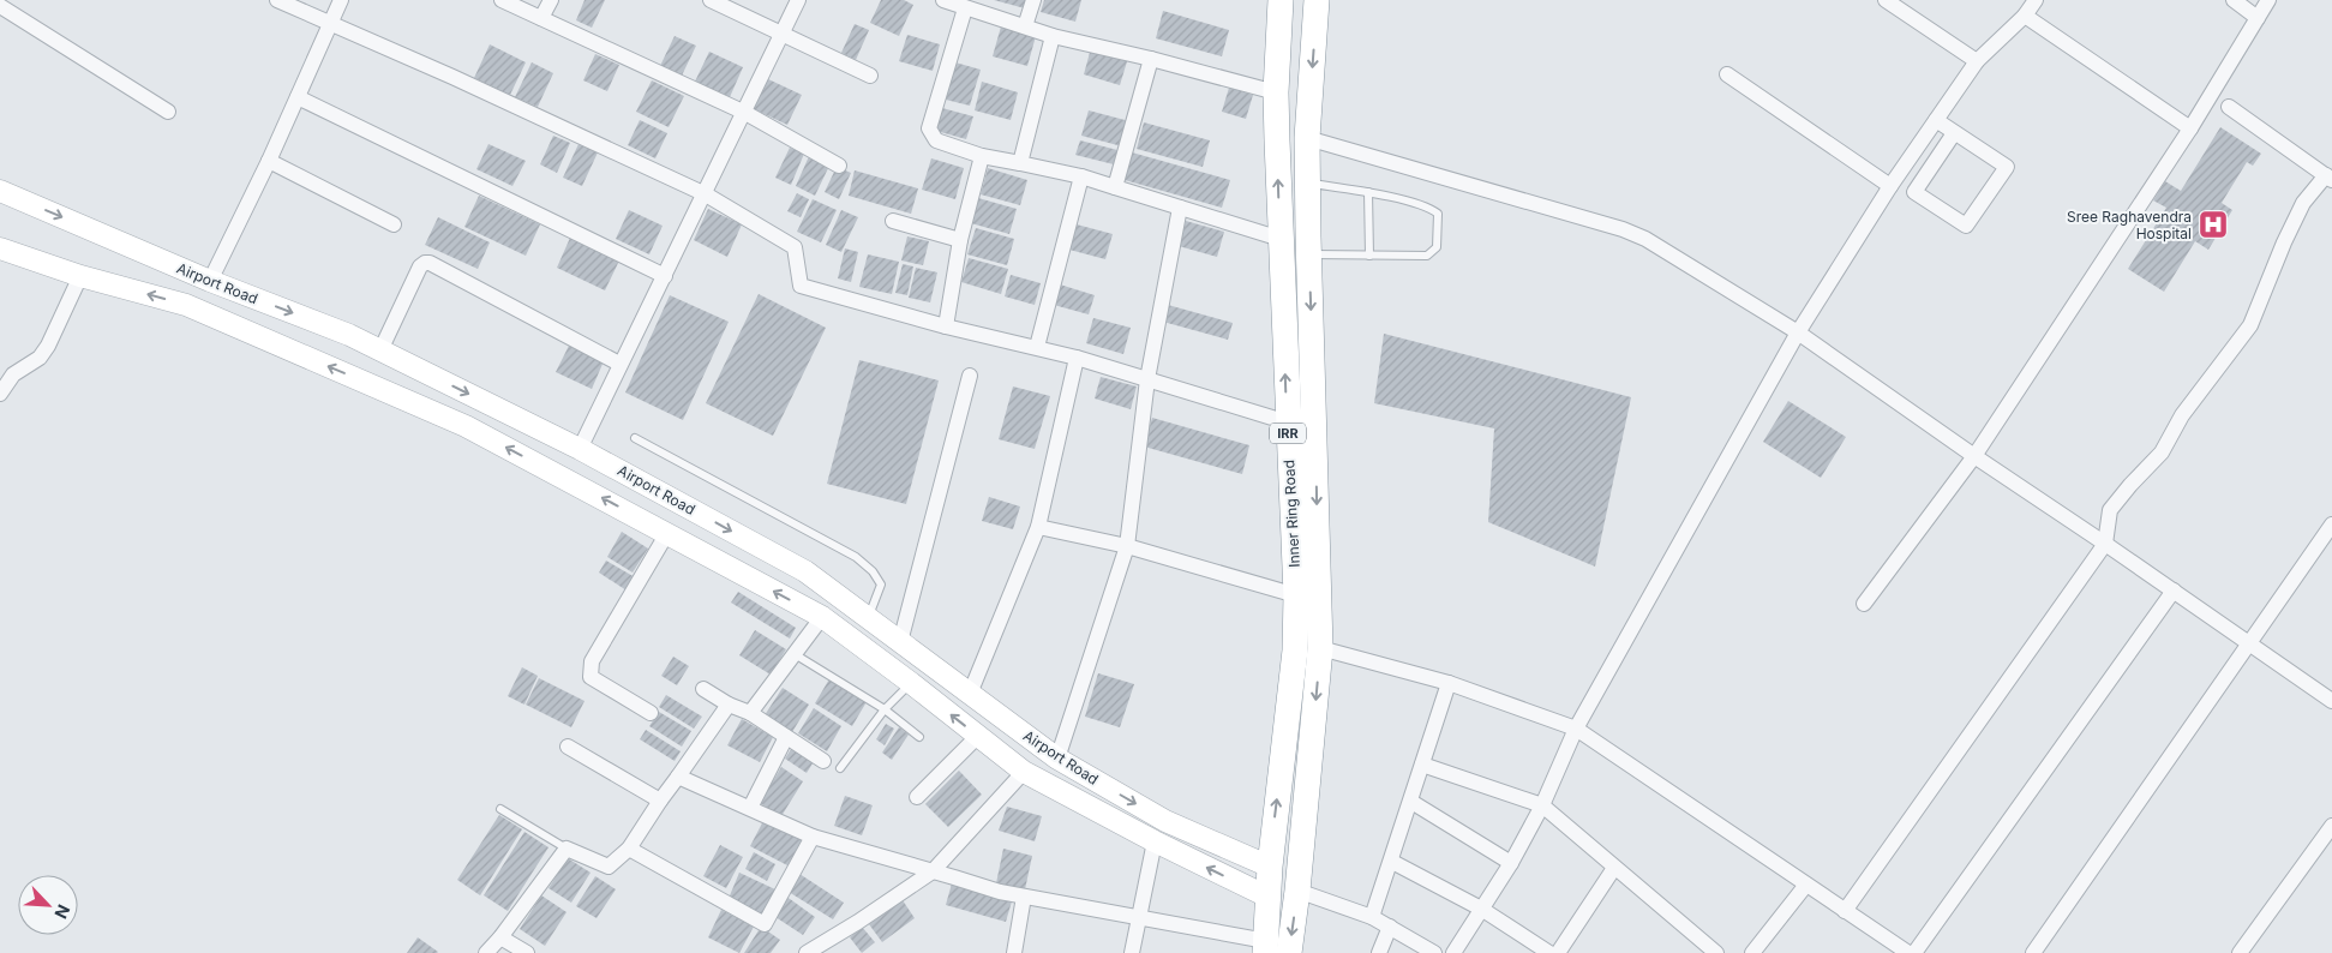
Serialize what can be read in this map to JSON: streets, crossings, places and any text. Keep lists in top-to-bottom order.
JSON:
{
  "streets": {
    "highway": ["IRR", "Inner Ring Road"],
    "main road": ["Airport Road"]
  },
  "crossings": [
    ["Airport Road", "Inner Ring Road"]
  ],
  "places": {
    "hospital": ["Sree Raghavendra Hospital"]
  },
  "north": "bottom right"
}
